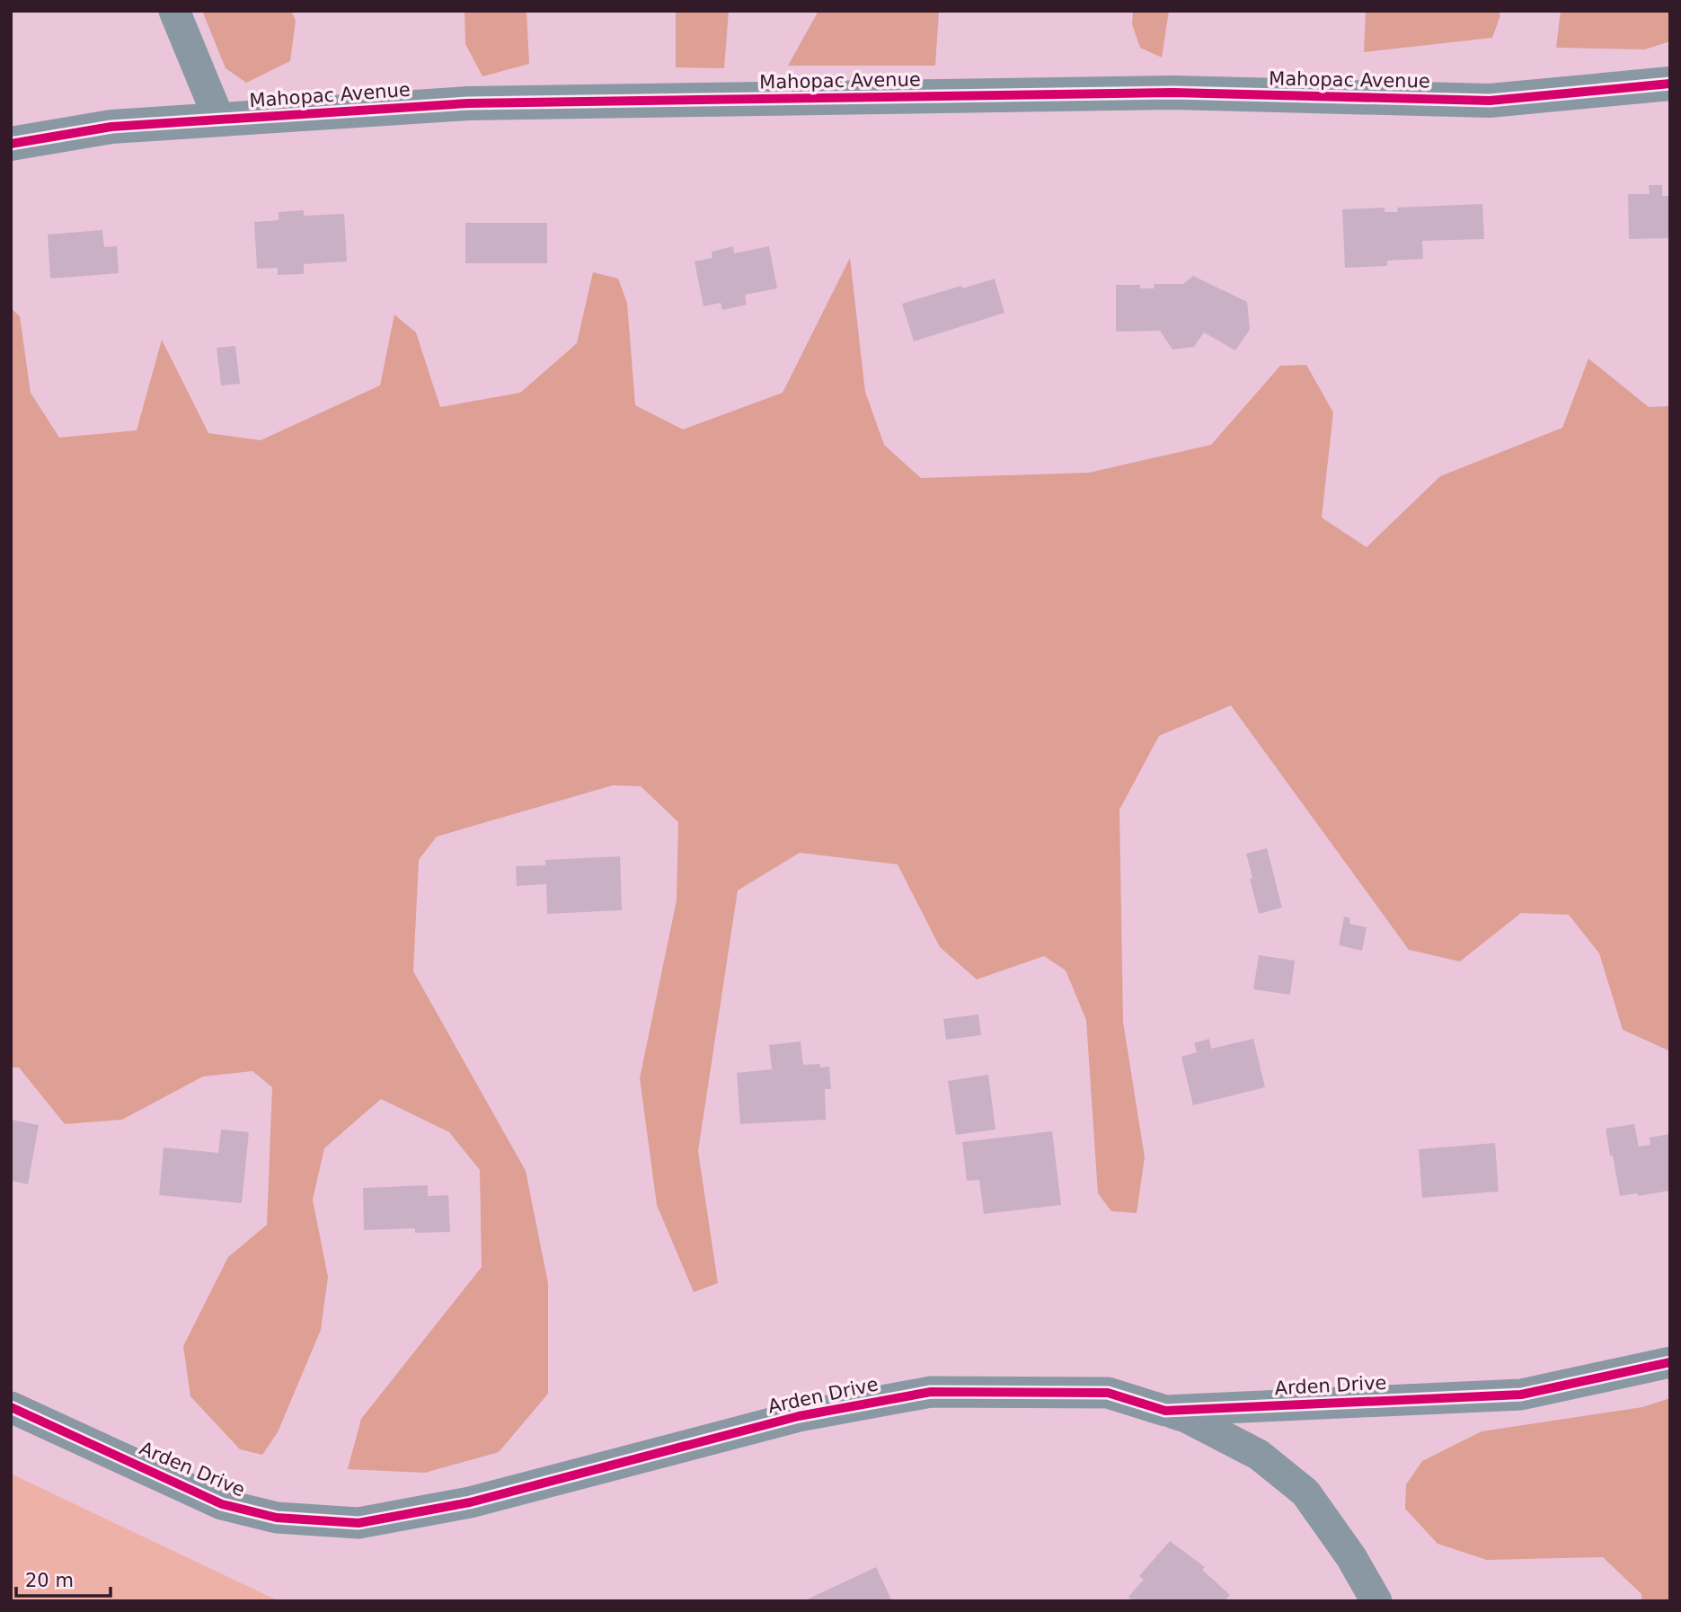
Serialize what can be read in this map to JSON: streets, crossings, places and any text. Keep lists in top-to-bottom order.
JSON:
{
  "streets": {
    "street": ["Mahopac Avenue", "Arden Drive"]
  },
  "scale_bar": "20 m"
}
